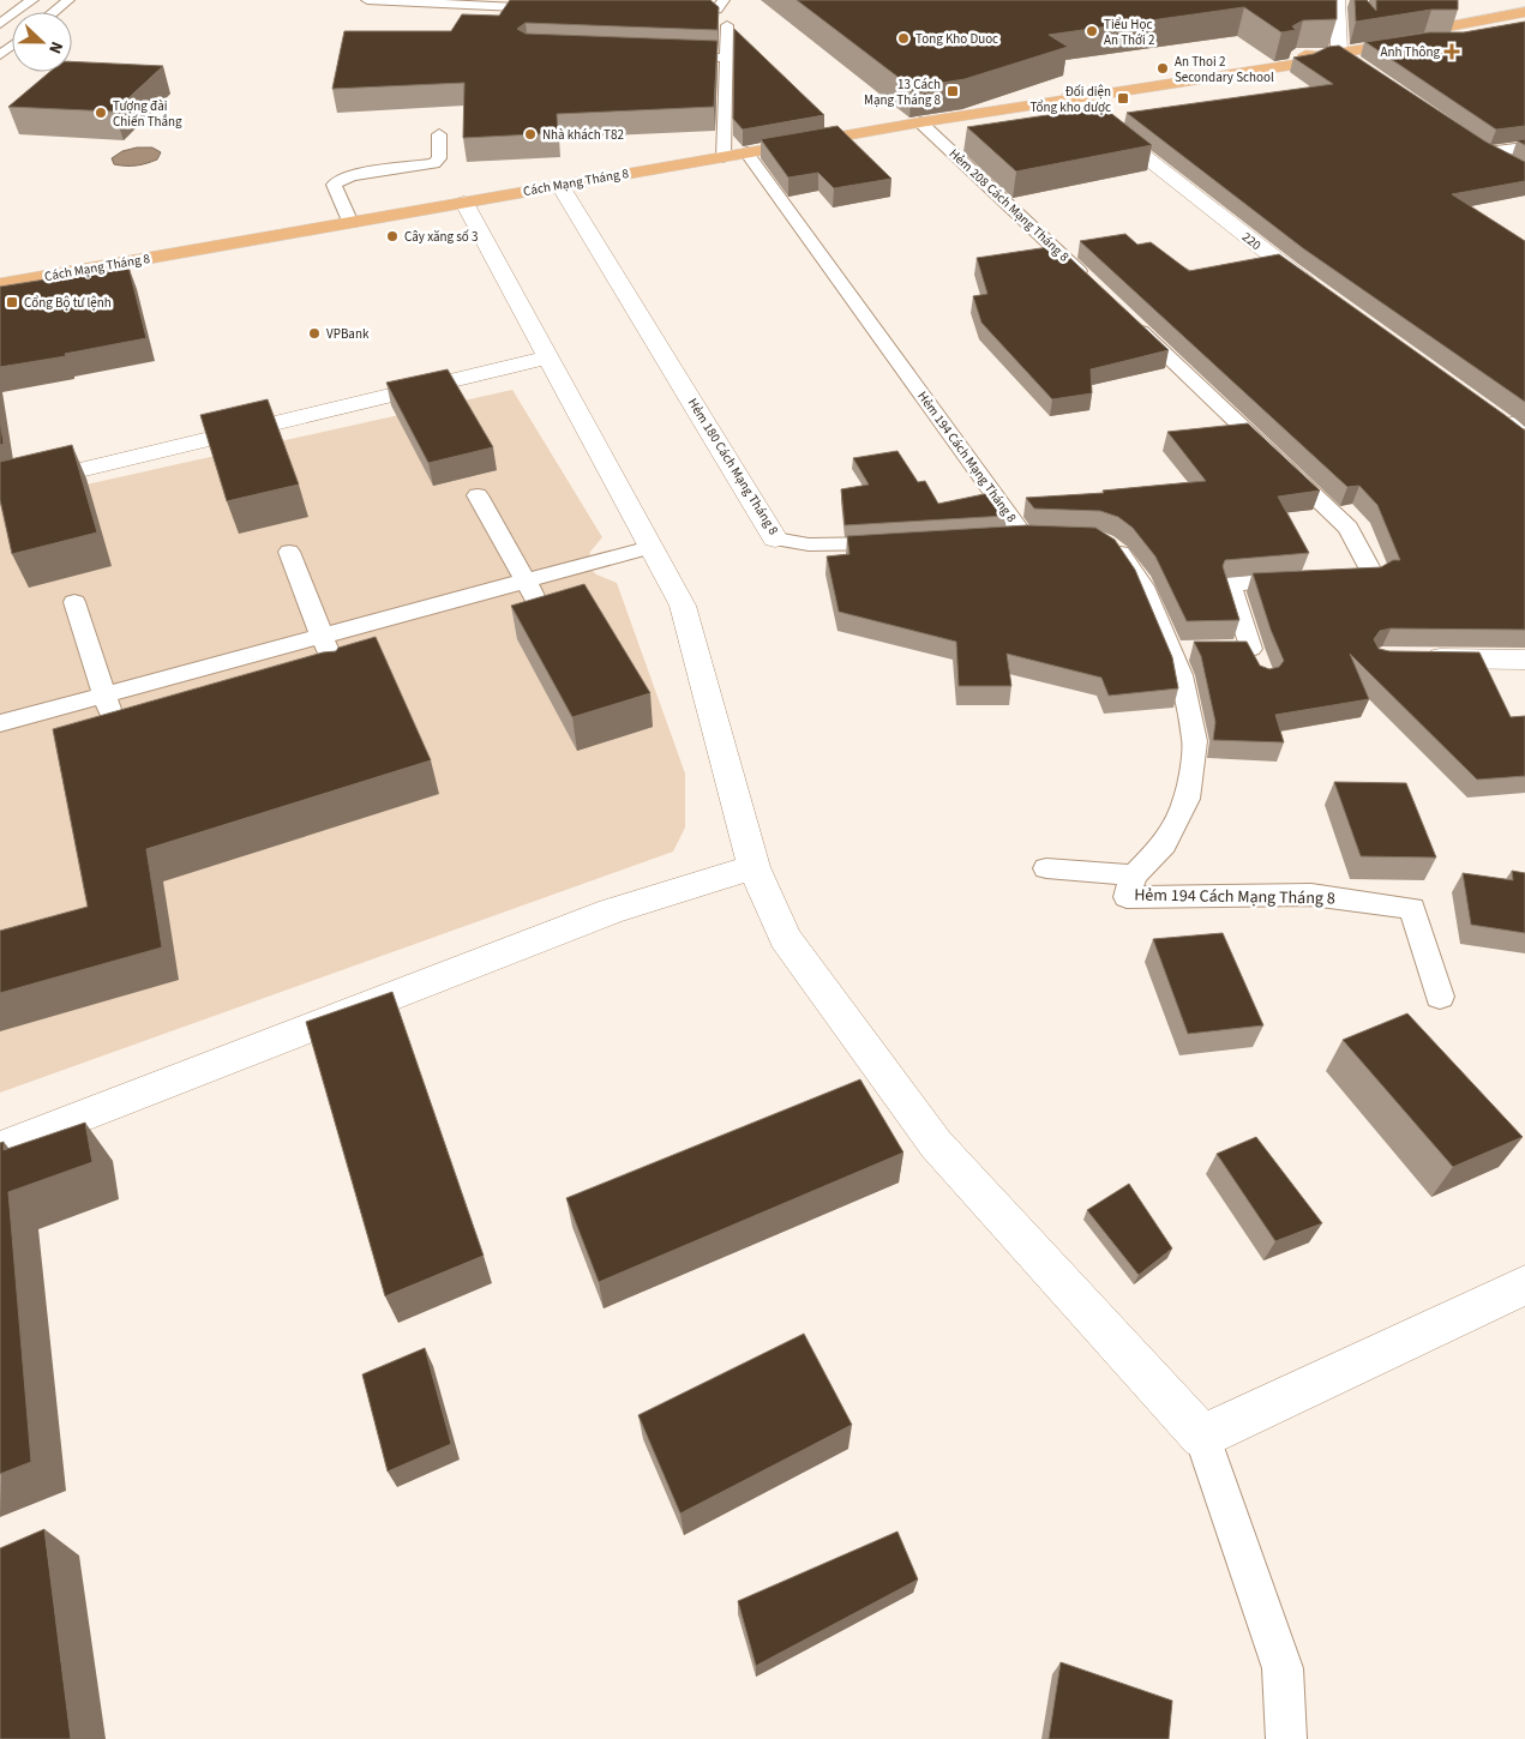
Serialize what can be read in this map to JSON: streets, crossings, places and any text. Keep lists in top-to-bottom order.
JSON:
{
  "streets": {
    "highway": ["Cách Mạng Tháng 8"],
    "street": ["220", "Hẻm 180 Cách Mạng Tháng 8"],
    "lane": ["Hẻm 208 Cách Mạng Tháng 8", "Hẻm 194 Cách Mạng Tháng 8"]
  },
  "crossings": [
    ["Cách Mạng Tháng 8", "Hẻm 208 Cách Mạng Tháng 8"],
    ["Cách Mạng Tháng 8", "220"],
    ["Cách Mạng Tháng 8", "Hẻm 194 Cách Mạng Tháng 8"],
    ["Cách Mạng Tháng 8", "Hẻm 180 Cách Mạng Tháng 8"]
  ],
  "places": {
    "other": [
      "Tiểu Học An Thới 2",
      "Tong Kho Duoc",
      "An Thoi 2 Secondary School",
      "Tượng đài Chiến Thắng",
      "Nhà khách T82",
      "Cây xăng số 3",
      "VPBank"
    ],
    "health": ["Anh Thông"],
    "transit": ["13 Cách Mạng Tháng 8", "Đối diện Tổng kho dược", "Cổng Bộ tư lệnh"]
  },
  "north": "right"
}
